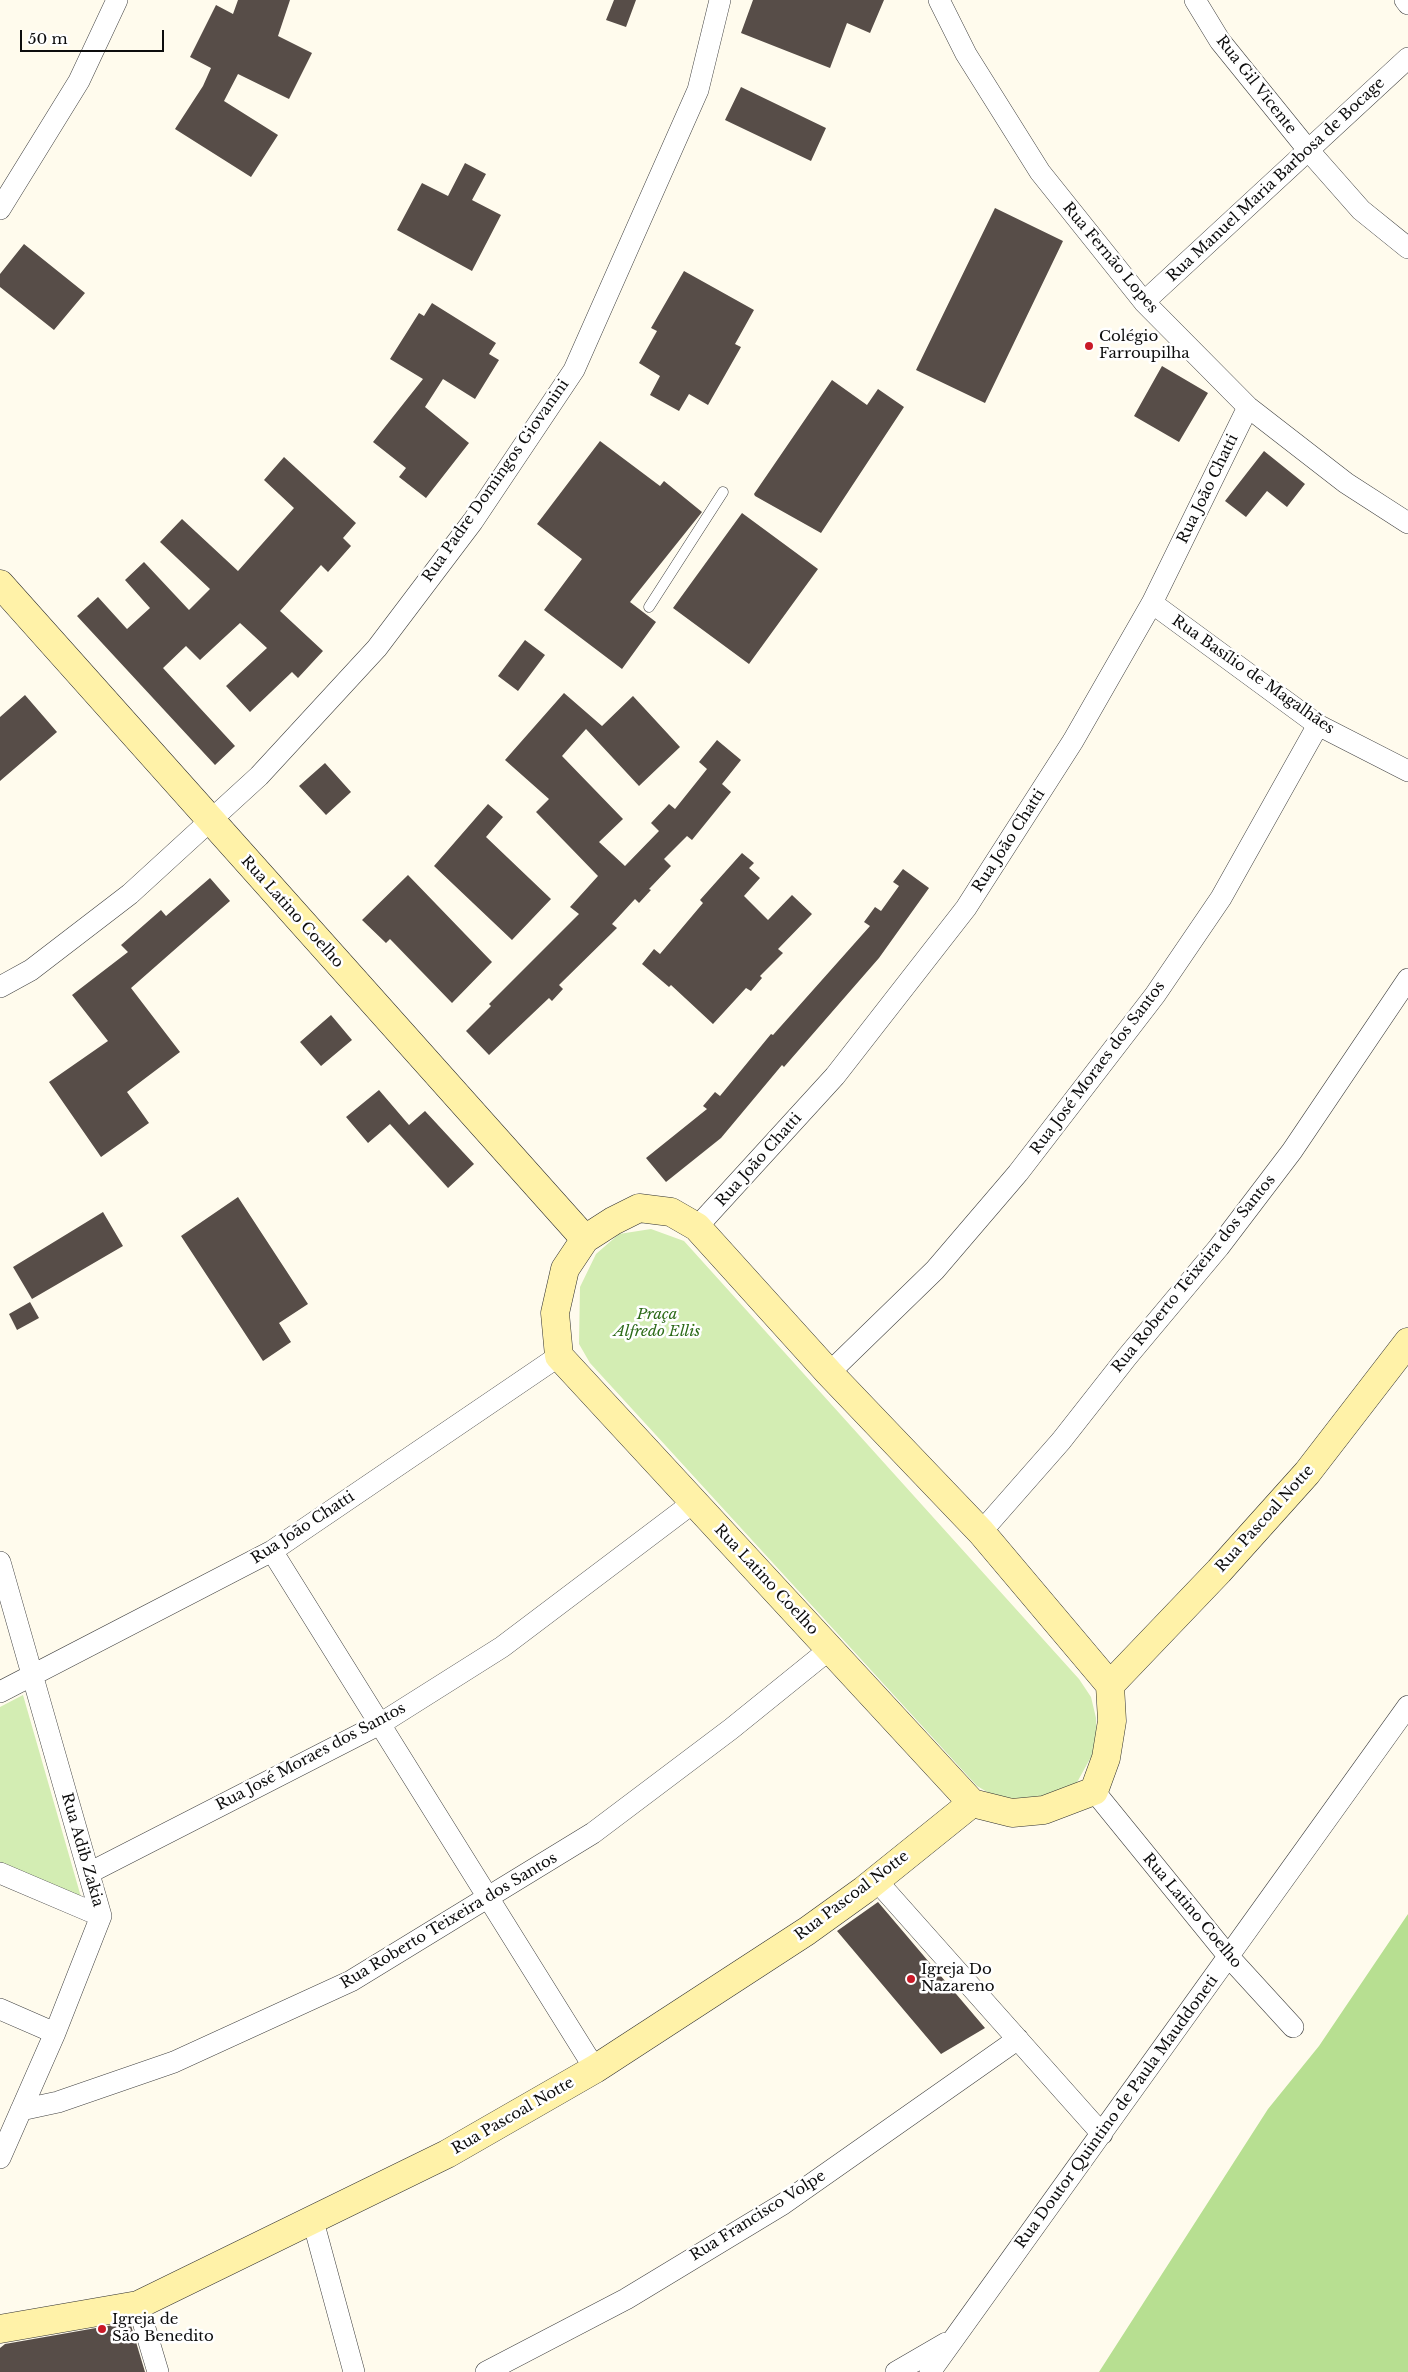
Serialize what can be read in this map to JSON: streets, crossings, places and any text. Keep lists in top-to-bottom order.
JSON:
{
  "streets": {
    "street": [
      "Rua Gil Vicente",
      "Rua Manuel Maria Barbosa de Bocage",
      "Rua Fernão Lopes",
      "Rua Padre Domingos Giovanini",
      "Rua João Chatti",
      "Rua Basílio de Magalhães",
      "Rua Latino Coelho",
      "Rua José Moraes dos Santos",
      "Rua Roberto Teixeira dos Santos",
      "Rua Pascoal Notte",
      "Rua Adib Zakia",
      "Rua Doutor Quintino de Paula Mauddoneti",
      "Rua Francisco Volpe"
    ]
  },
  "crossings": [
    ["Rua Gil Vicente", "Rua Manuel Maria Barbosa de Bocage"],
    ["Rua Manuel Maria Barbosa de Bocage", "Rua Fernão Lopes"],
    ["Rua Fernão Lopes", "Rua João Chatti"],
    ["Rua Padre Domingos Giovanini", "Rua Latino Coelho"],
    ["Rua João Chatti", "Rua Basílio de Magalhães"],
    ["Rua João Chatti", "Rua Latino Coelho"],
    ["Rua João Chatti", "Rua Adib Zakia"],
    ["Rua Basílio de Magalhães", "Rua José Moraes dos Santos"],
    ["Rua Latino Coelho", "Rua José Moraes dos Santos"],
    ["Rua Latino Coelho", "Rua Roberto Teixeira dos Santos"],
    ["Rua Latino Coelho", "Rua Pascoal Notte"],
    ["Rua Latino Coelho", "Rua Doutor Quintino de Paula Mauddoneti"],
    ["Rua José Moraes dos Santos", "Rua Adib Zakia"],
    ["Rua Roberto Teixeira dos Santos", "Rua Adib Zakia"]
  ],
  "parks": ["Praça Alfredo Ellis"],
  "places": ["Colégio Farroupilha", "Igreja Do Nazareno", "Igreja de São Benedito"],
  "scale_bar": "50 m"
}
